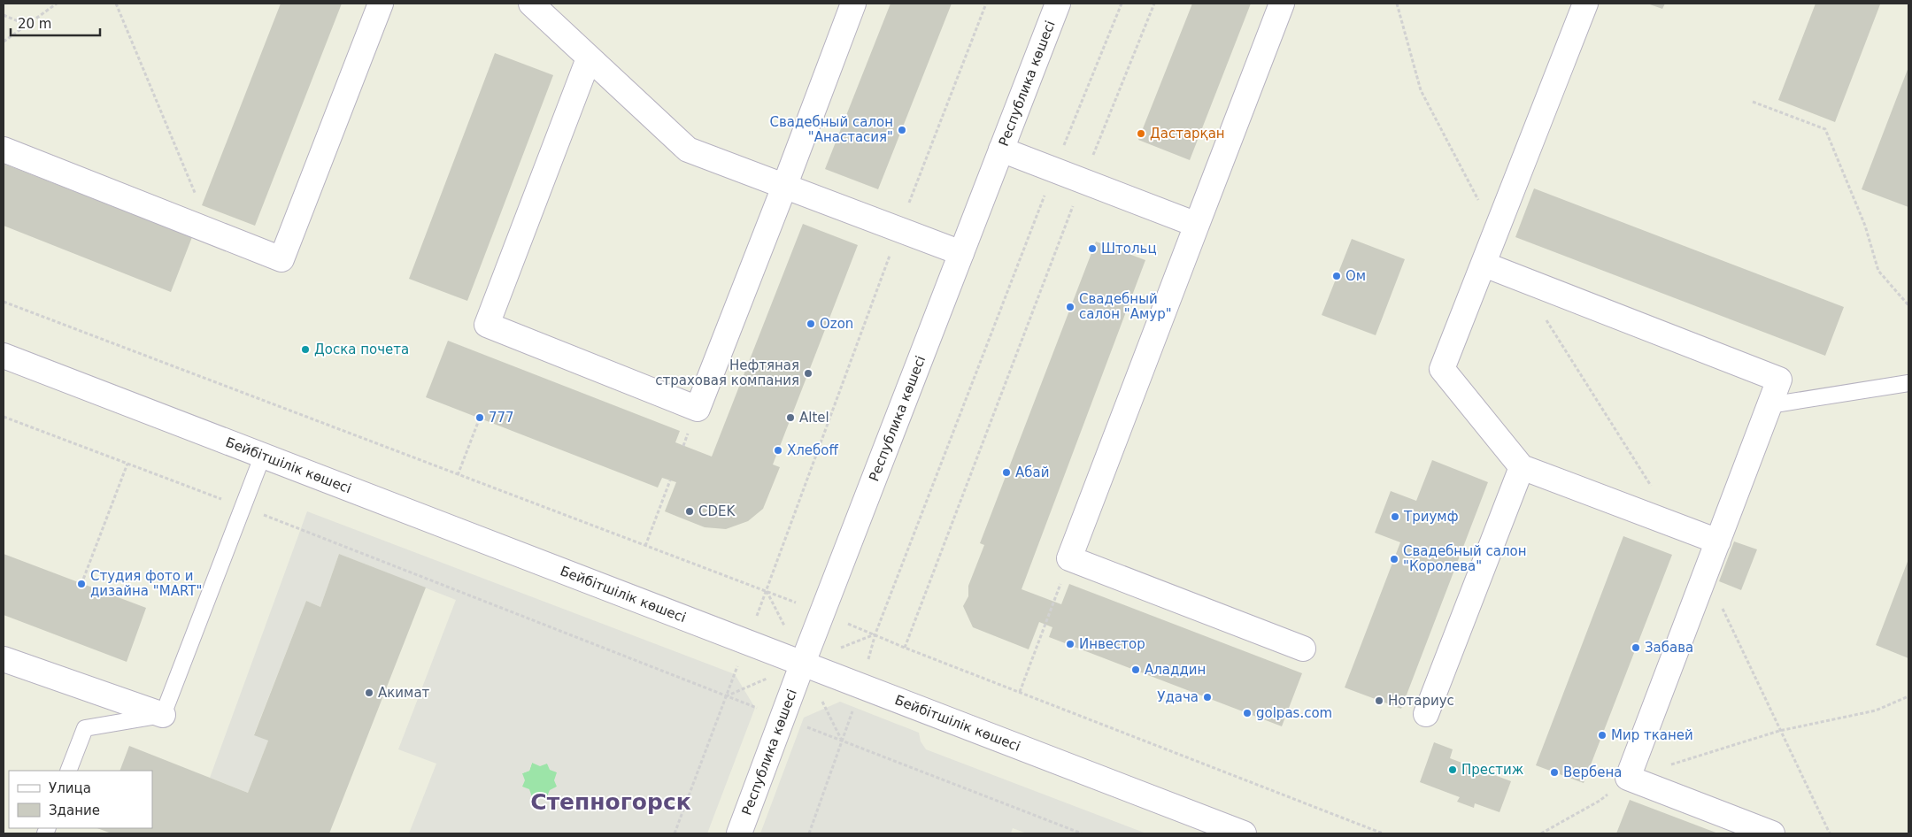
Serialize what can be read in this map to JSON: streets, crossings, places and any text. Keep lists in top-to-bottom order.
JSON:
{
  "streets": {
    "street": ["Республика көшесі", "Бейбітшілік көшесі"]
  },
  "crossings": [
    ["Республика көшесі", "Бейбітшілік көшесі"]
  ],
  "districts": ["Степногорск"],
  "places": [
    "Свадебный салон \"Анастасия\"",
    "Дастарқан",
    "Штольц",
    "Ом",
    "Свадебный салон \"Амур\"",
    "Ozon",
    "Доска почета",
    "Нефтяная страховая компания",
    "777",
    "Altel",
    "Хлебoff",
    "Абай",
    "CDEK",
    "Триумф",
    "Свадебный салон \"Королева\"",
    "Студия фото и дизайна \"MART\"",
    "Инвестор",
    "Забава",
    "Аладдин",
    "Акимат",
    "Удача",
    "Нотариус",
    "golpas.com",
    "Мир тканей",
    "Престиж",
    "Вербена"
  ],
  "legend": ["Улица", "Здание"],
  "scale_bar": "20 m"
}
